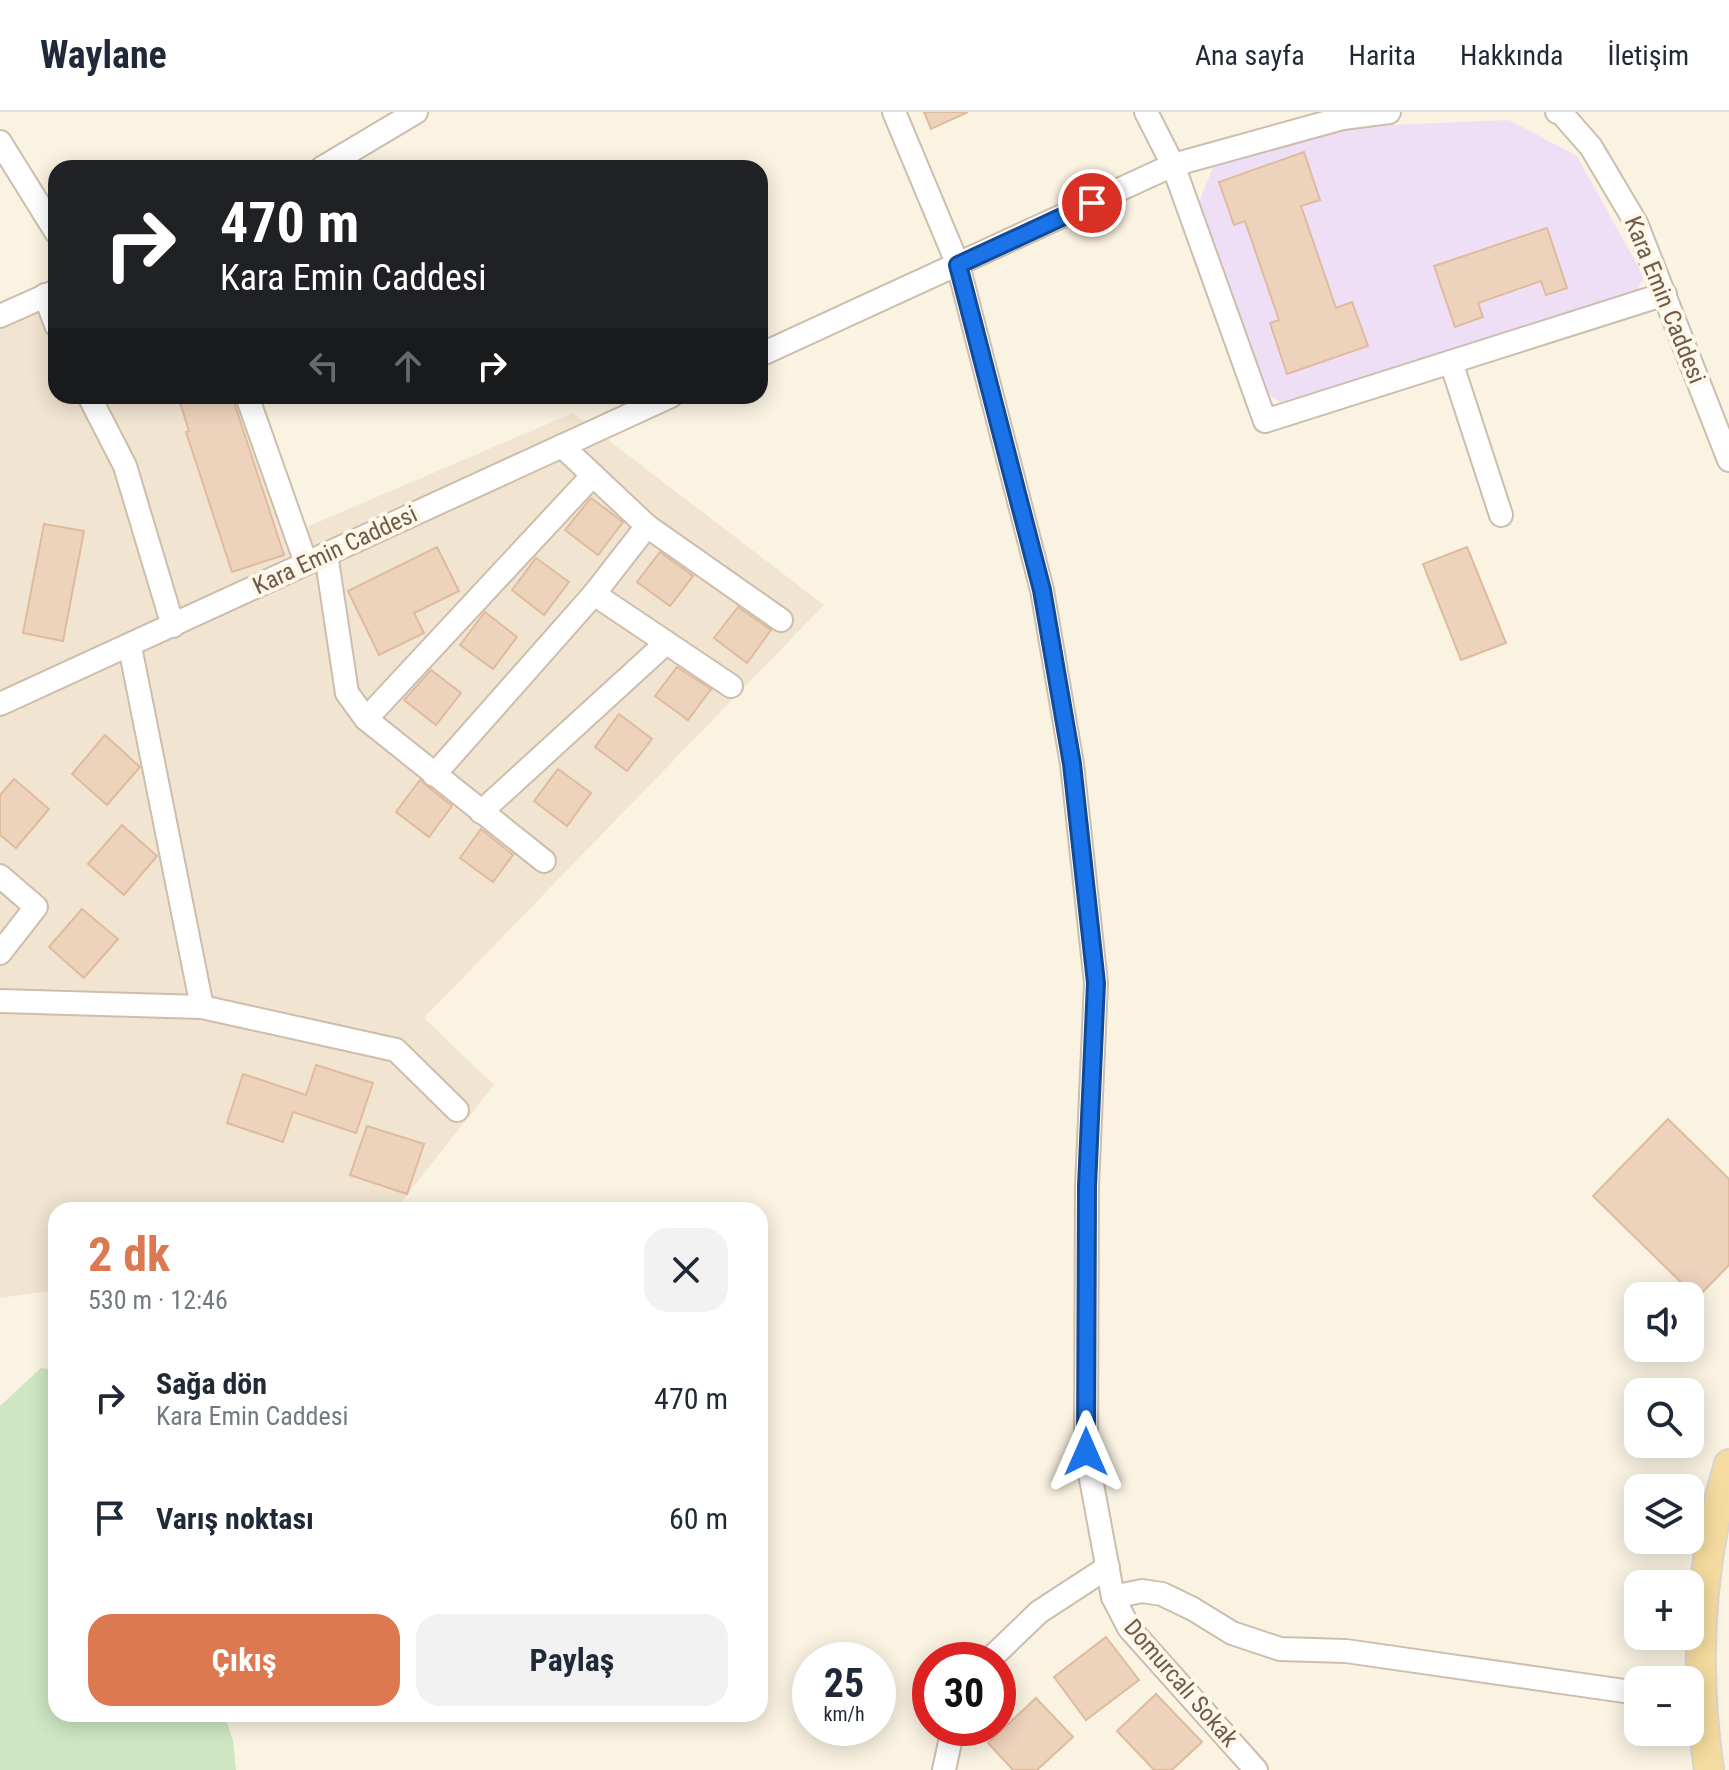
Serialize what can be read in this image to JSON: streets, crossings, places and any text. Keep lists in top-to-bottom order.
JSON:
{
  "streets": {
    "street": ["Kara Emin Caddesi", "Domurcalı Sokak"]
  },
  "page": {
    "header": "Waylane",
    "nav": [
      "Ana sayfa",
      "Harita",
      "Hakkında",
      "İletişim"
    ],
    "turn": ["470 m", "Kara Emin Caddesi"],
    "heading": ["2 dk", "530 m · 12:46"],
    "map_buttons": ["+", "−"],
    "list": [
      {
        "name": "Sağa dön",
        "note": "Kara Emin Caddesi",
        "value": "470 m"
      },
      {
        "name": "Varış noktası",
        "value": "60 m"
      }
    ],
    "buttons": ["Çıkış", "Paylaş"],
    "speed": "25 km/h",
    "limit": "30"
  }
}
